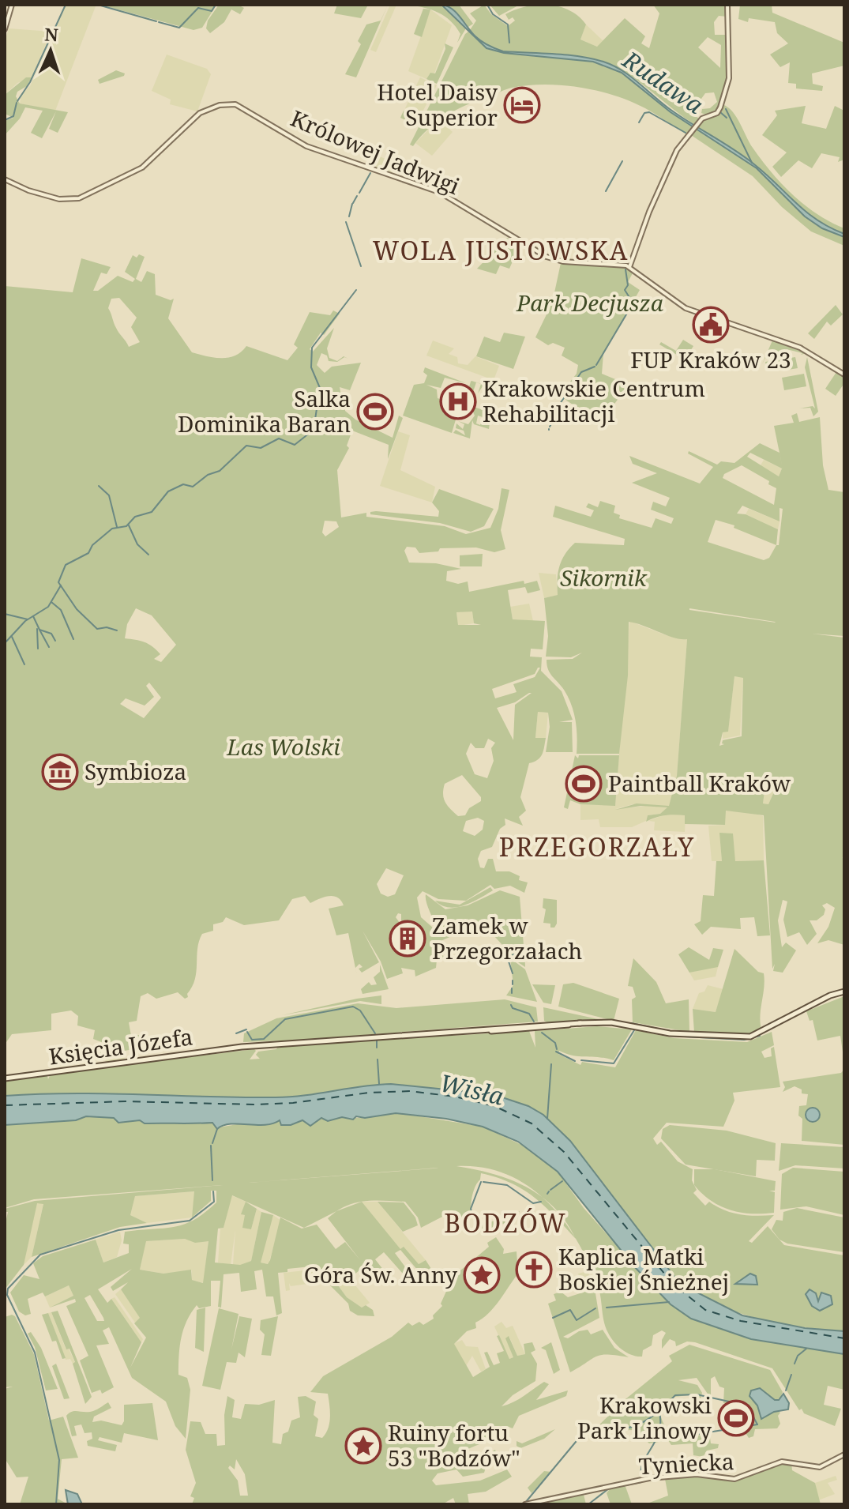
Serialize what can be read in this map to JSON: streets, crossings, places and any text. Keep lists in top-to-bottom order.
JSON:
{
  "streets": {
    "main road": ["Księcia Józefa"],
    "street": ["Królowej Jadwigi", "Tyniecka"]
  },
  "districts": ["WOLA JUSTOWSKA", "PRZEGORZAŁY", "BODZÓW"],
  "water": ["Rudawa", "Wisła"],
  "parks": ["Park Decjusza", "Sikornik", "Las Wolski"],
  "places": {
    "hotel": ["Hotel Daisy Superior"],
    "public building": ["FUP Kraków 23"],
    "hospital": ["Krakowskie Centrum Rehabilitacji"],
    "sports": ["Salka Dominika Baran", "Paintball Kraków", "Krakowski Park Linowy"],
    "museum": ["Symbioza"],
    "building": ["Zamek w Przegorzałach"],
    "church": ["Kaplica Matki Boskiej Śnieżnej"],
    "place": ["Góra Św. Anny", "Ruiny fortu 53 \"Bodzów\""]
  },
  "north": "top"
}
